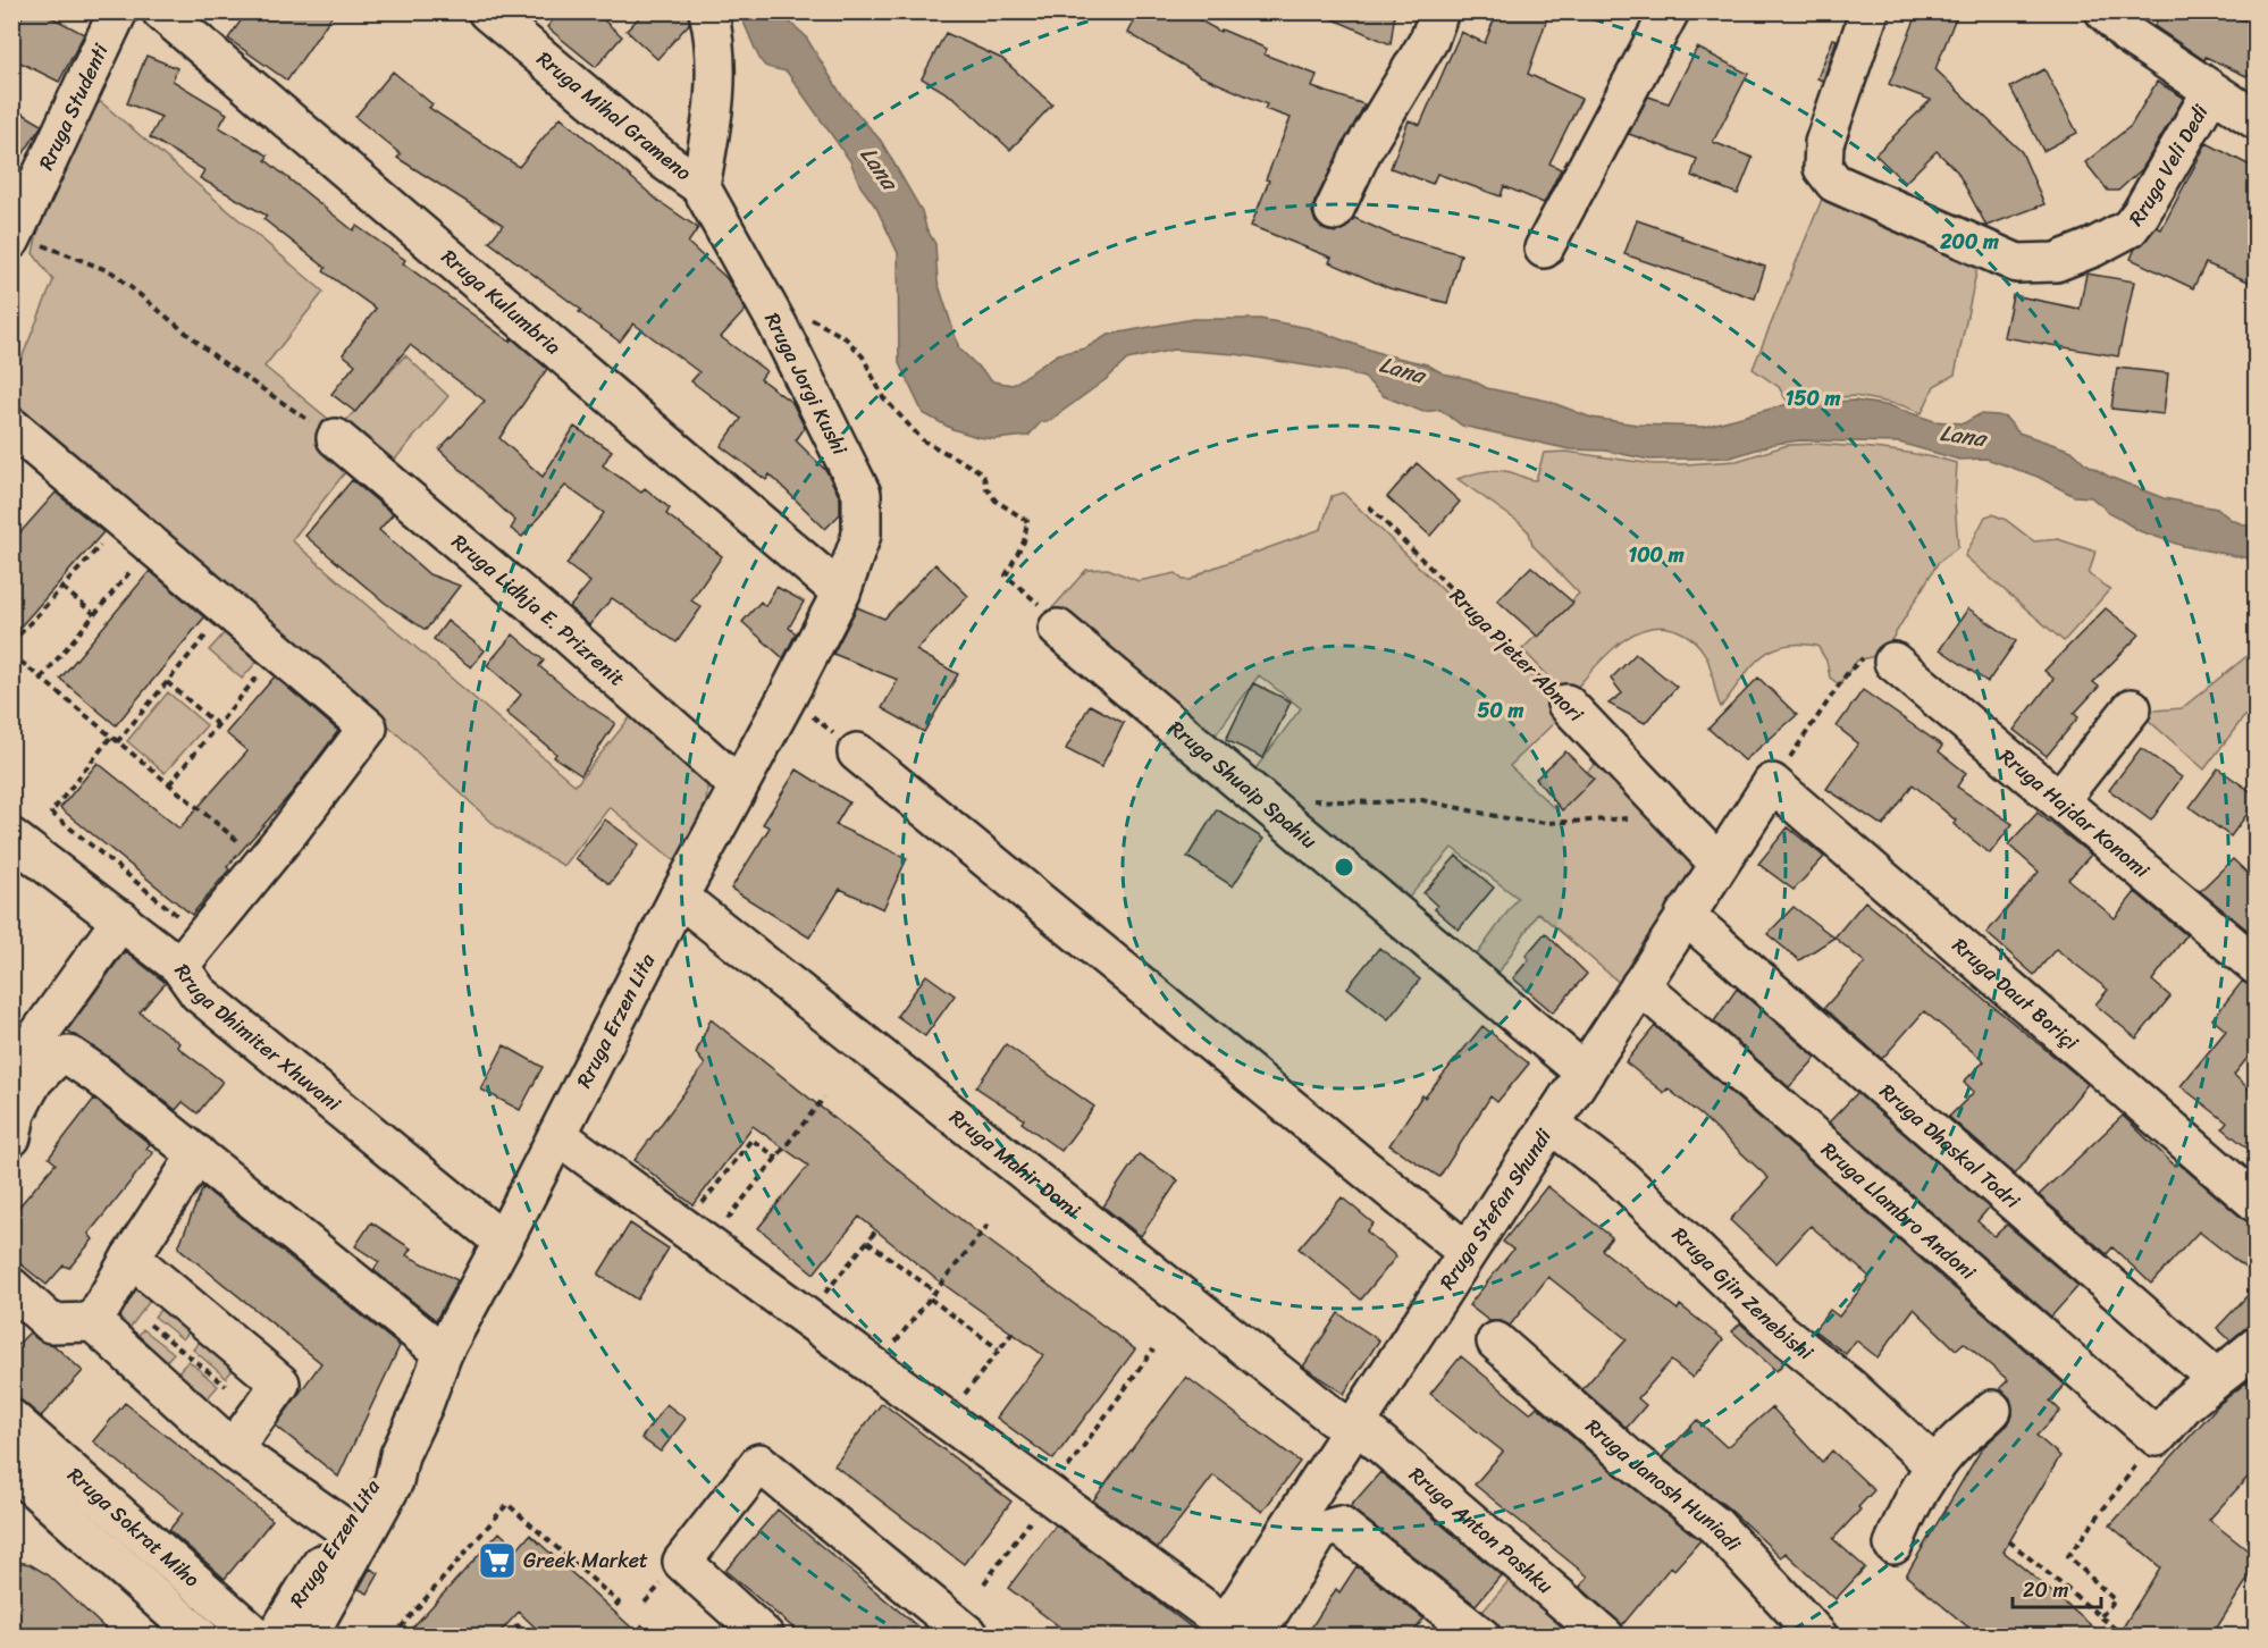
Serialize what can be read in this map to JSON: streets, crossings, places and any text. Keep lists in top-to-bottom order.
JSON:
{
  "streets": {
    "street": [
      "Rruga Studenti",
      "Rruga Mihal Grameno",
      "Rruga Veli Dedi",
      "Rruga Kulumbria",
      "Rruga Jorgi Kushi",
      "Rruga Lidhja E. Prizrenit",
      "Rruga Pjeter Abnori",
      "Rruga Shuaip Spahiu",
      "Rruga Hajdar Konomi",
      "Rruga Daut Boriçi",
      "Rruga Erzen Lita",
      "Rruga Dhimiter Xhuvani",
      "Rruga Dhaskal Todri",
      "Rruga Mahir Domi",
      "Rruga Stefan Shundi",
      "Rruga Llambro Andoni",
      "Rruga Gjin Zenebishi",
      "Rruga Janosh Huniadi",
      "Rruga Sokrat Miho",
      "Rruga Anton Pashku"
    ]
  },
  "crossings": [
    ["Rruga Mihal Grameno", "Rruga Jorgi Kushi"],
    ["Rruga Kulumbria", "Rruga Jorgi Kushi"],
    ["Rruga Kulumbria", "Rruga Erzen Lita"],
    ["Rruga Jorgi Kushi", "Rruga Erzen Lita"],
    ["Rruga Lidhja E. Prizrenit", "Rruga Erzen Lita"],
    ["Rruga Pjeter Abnori", "Rruga Stefan Shundi"],
    ["Rruga Shuaip Spahiu", "Rruga Stefan Shundi"],
    ["Rruga Daut Boriçi", "Rruga Stefan Shundi"],
    ["Rruga Erzen Lita", "Rruga Dhimiter Xhuvani"],
    ["Rruga Erzen Lita", "Rruga Mahir Domi"],
    ["Rruga Dhaskal Todri", "Rruga Stefan Shundi"],
    ["Rruga Mahir Domi", "Rruga Stefan Shundi"],
    ["Rruga Mahir Domi", "Rruga Anton Pashku"],
    ["Rruga Stefan Shundi", "Rruga Llambro Andoni"],
    ["Rruga Stefan Shundi", "Rruga Gjin Zenebishi"],
    ["Rruga Stefan Shundi", "Rruga Anton Pashku"]
  ],
  "water": ["Lana"],
  "places": {
    "supermarket": ["Greek Market"]
  },
  "scale_bar": "20 m",
  "rings": [
    "200 m",
    "150 m",
    "100 m",
    "50 m"
  ]
}
